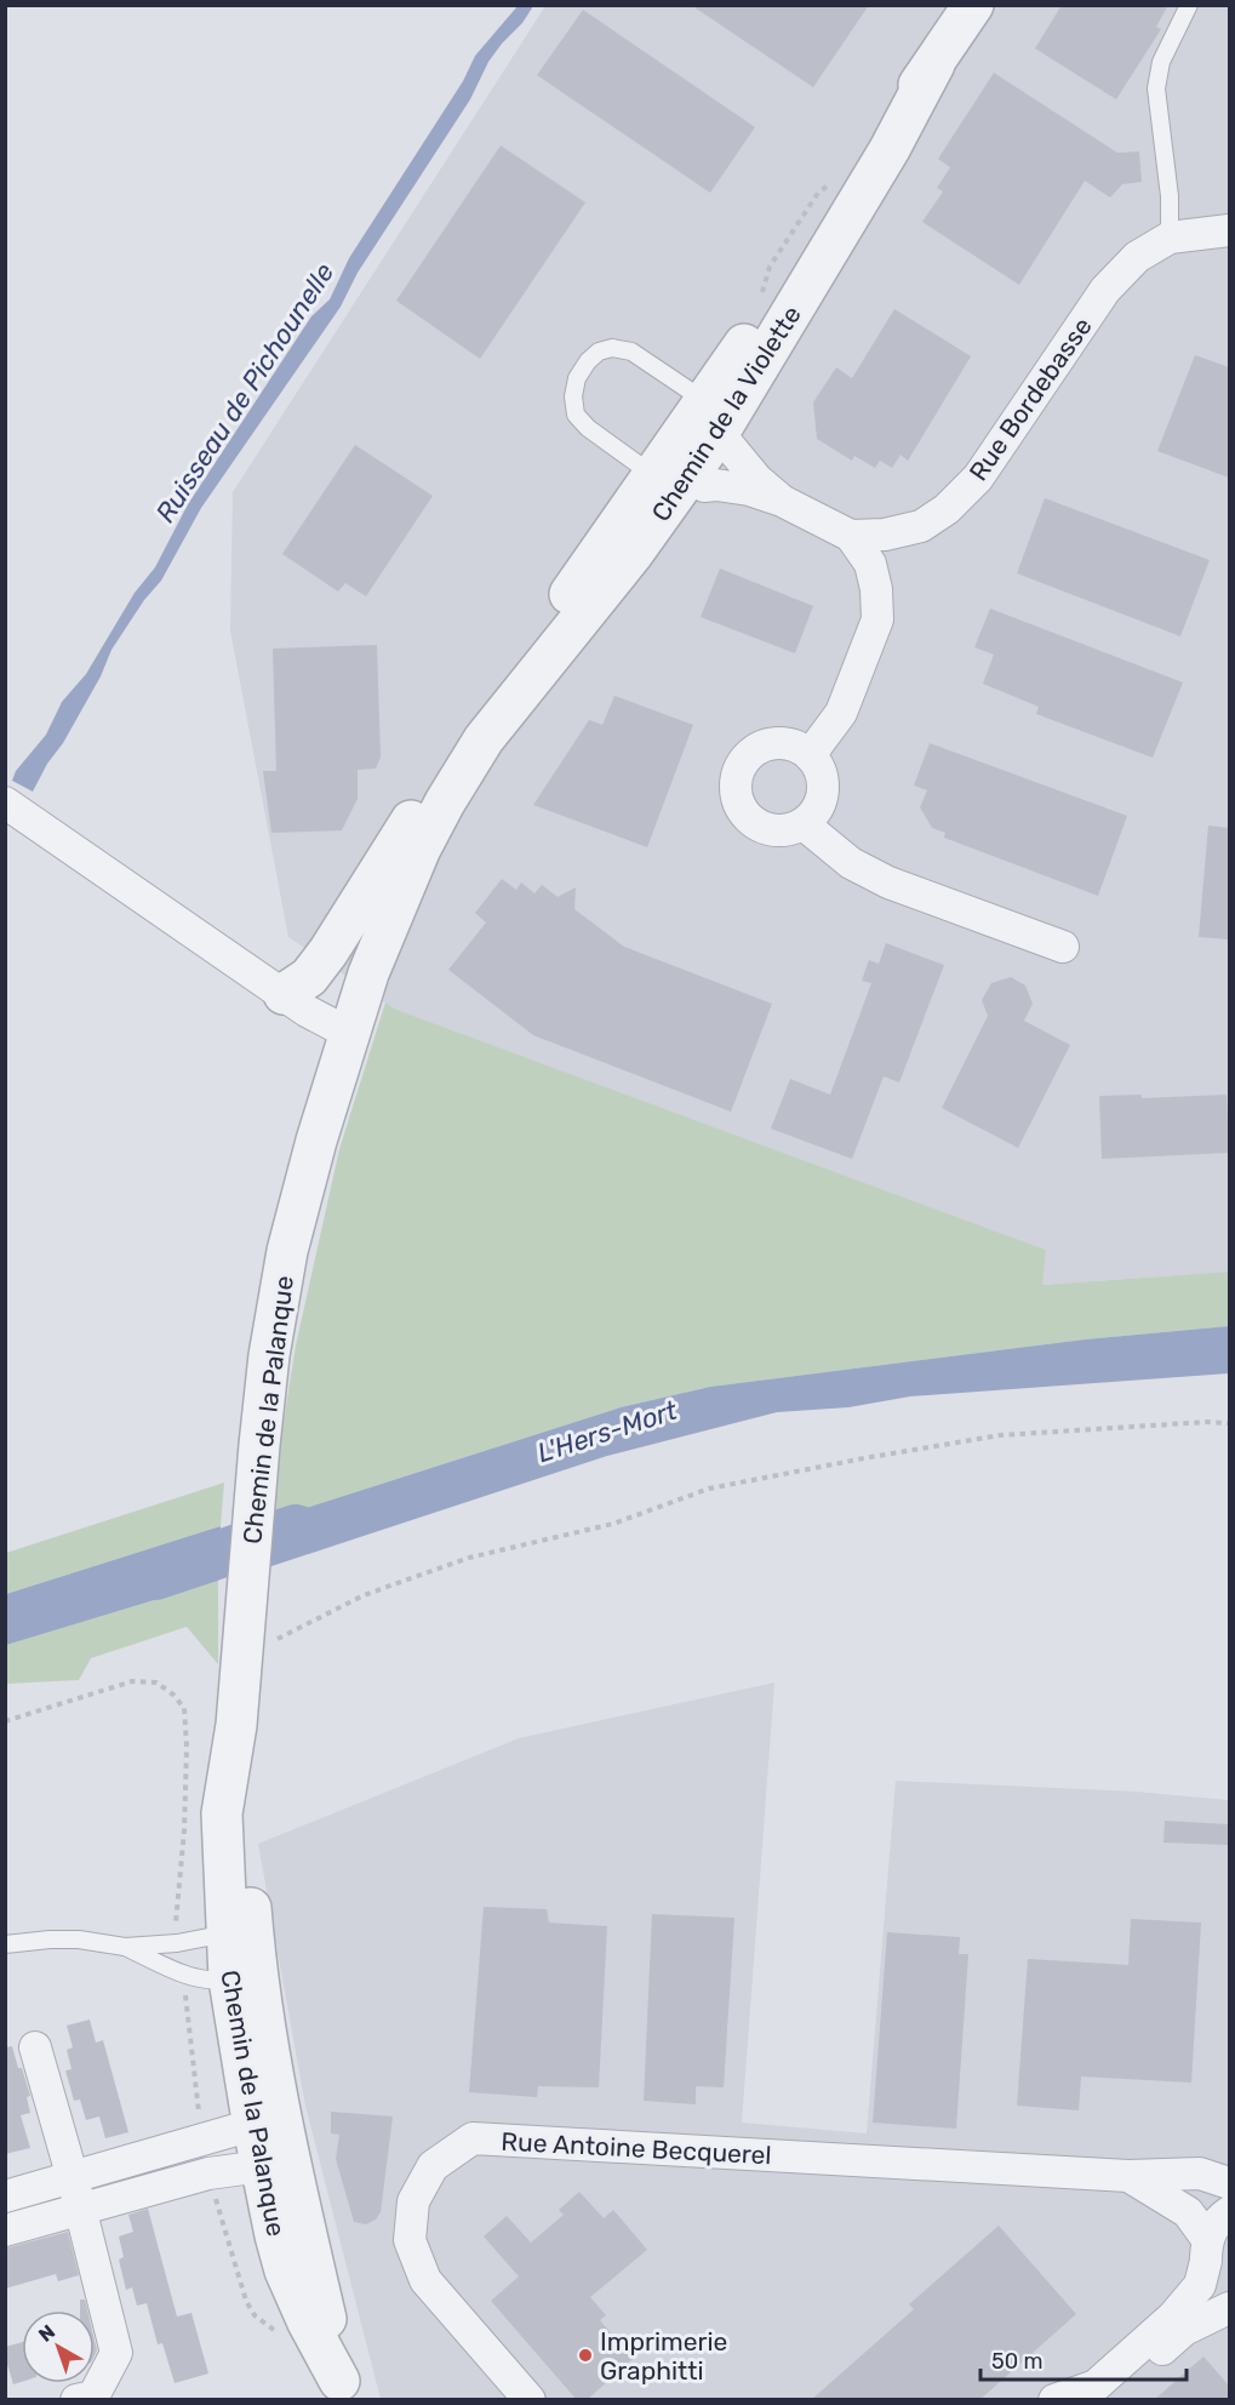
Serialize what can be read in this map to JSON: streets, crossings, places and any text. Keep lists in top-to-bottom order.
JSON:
{
  "streets": {
    "street": [
      "Rue Bordebasse",
      "Chemin de la Violette",
      "Chemin de la Palanque",
      "Rue Antoine Becquerel"
    ]
  },
  "crossings": [
    ["Rue Bordebasse", "Chemin de la Violette"],
    ["Chemin de la Violette", "Chemin de la Palanque"]
  ],
  "water": ["Ruisseau de Pichounelle", "L'Hers-Mort"],
  "places": ["Imprimerie Graphitti"],
  "scale_bar": "50 m",
  "north": "top left"
}
